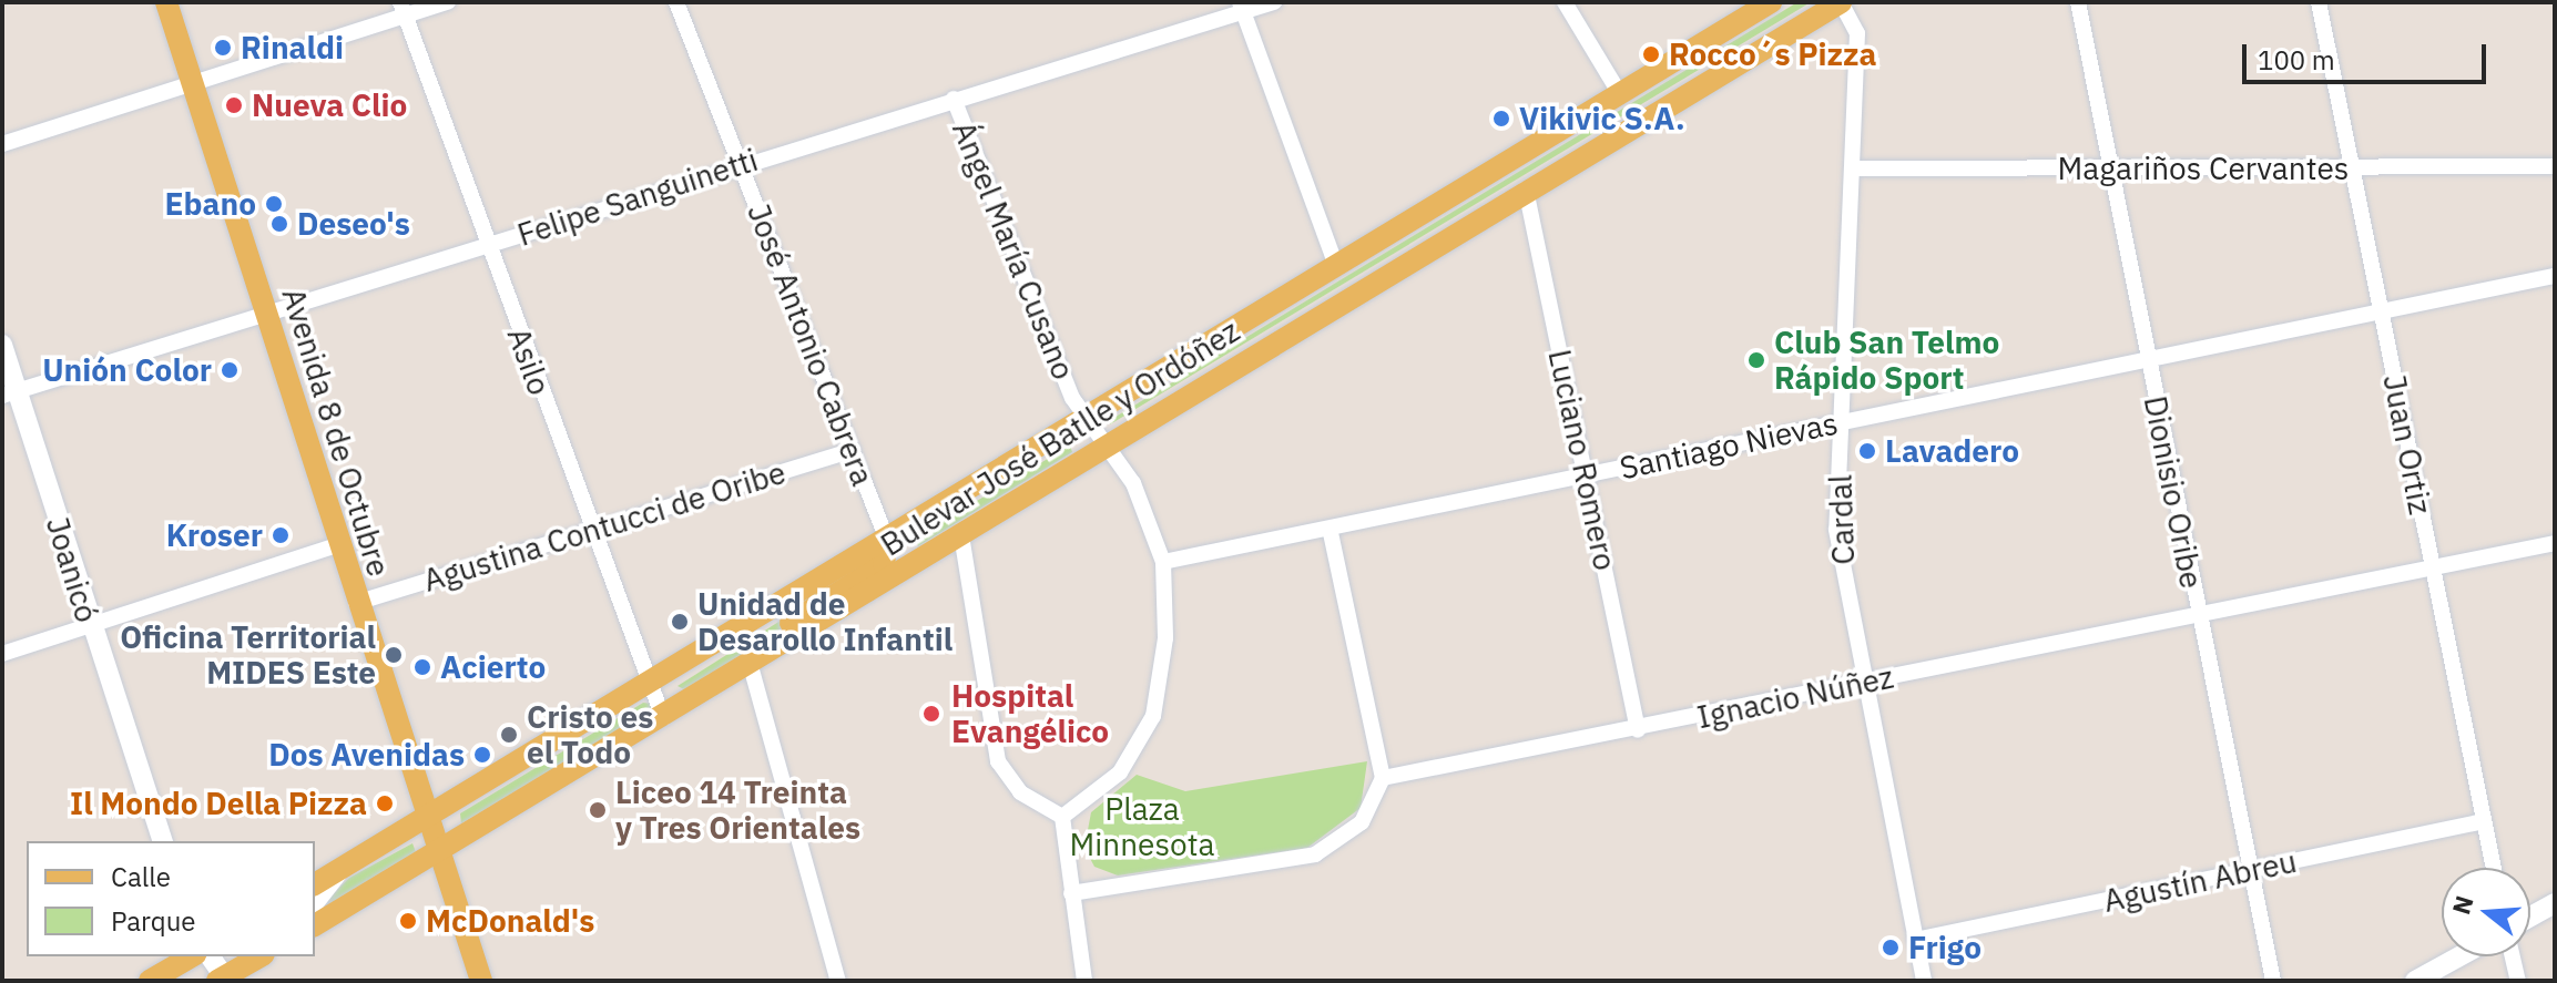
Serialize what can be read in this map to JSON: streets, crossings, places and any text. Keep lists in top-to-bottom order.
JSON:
{
  "streets": {
    "main road": ["Avenida 8 de Octubre", "Bulevar José Batlle y Ordóñez"],
    "street": [
      "Magariños Cervantes",
      "Felipe Sanguinetti",
      "Ángel María Cusano",
      "José Antonio Cabrera",
      "Asilo",
      "Juan Ortiz",
      "Santiago Nievas",
      "Luciano Romero",
      "Dionisio Oribe",
      "Cardal",
      "Agustina Contucci de Oribe",
      "Joanicó",
      "Ignacio Núñez",
      "Agustín Abreu"
    ]
  },
  "crossings": [
    ["Magariños Cervantes", "Juan Ortiz"],
    ["Magariños Cervantes", "Dionisio Oribe"],
    ["Magariños Cervantes", "Cardal"],
    ["Felipe Sanguinetti", "Ángel María Cusano"],
    ["Felipe Sanguinetti", "José Antonio Cabrera"],
    ["Felipe Sanguinetti", "Asilo"],
    ["Felipe Sanguinetti", "Avenida 8 de Octubre"],
    ["Felipe Sanguinetti", "Joanicó"],
    ["Ángel María Cusano", "Bulevar José Batlle y Ordóñez"],
    ["Ángel María Cusano", "Santiago Nievas"],
    ["José Antonio Cabrera", "Bulevar José Batlle y Ordóñez"],
    ["José Antonio Cabrera", "Agustina Contucci de Oribe"],
    ["Asilo", "Bulevar José Batlle y Ordóñez"],
    ["Asilo", "Agustina Contucci de Oribe"],
    ["Avenida 8 de Octubre", "Bulevar José Batlle y Ordóñez"],
    ["Avenida 8 de Octubre", "Agustina Contucci de Oribe"],
    ["Bulevar José Batlle y Ordóñez", "Luciano Romero"],
    ["Bulevar José Batlle y Ordóñez", "Cardal"],
    ["Juan Ortiz", "Santiago Nievas"],
    ["Juan Ortiz", "Ignacio Núñez"],
    ["Juan Ortiz", "Agustín Abreu"],
    ["Santiago Nievas", "Luciano Romero"],
    ["Santiago Nievas", "Dionisio Oribe"],
    ["Santiago Nievas", "Cardal"],
    ["Luciano Romero", "Ignacio Núñez"],
    ["Dionisio Oribe", "Ignacio Núñez"],
    ["Dionisio Oribe", "Agustín Abreu"],
    ["Cardal", "Ignacio Núñez"],
    ["Cardal", "Agustín Abreu"]
  ],
  "parks": ["Plaza Minnesota"],
  "places": [
    "Rinaldi",
    "Rocco´s Pizza",
    "Nueva Clio",
    "Vikivic S.A.",
    "Ebano",
    "Deseo's",
    "Club San Telmo Rápido Sport",
    "Unión Color",
    "Lavadero",
    "Kroser",
    "Unidad de Desarollo Infantil",
    "Oficina Territorial MIDES Este",
    "Acierto",
    "Hospital Evangélico",
    "Cristo es el Todo",
    "Dos Avenidas",
    "Il Mondo Della Pizza",
    "Liceo 14 Treinta y Tres Orientales",
    "McDonald's",
    "Frigo"
  ],
  "legend": ["Calle", "Parque"],
  "scale_bar": "100 m",
  "north": "left"
}
